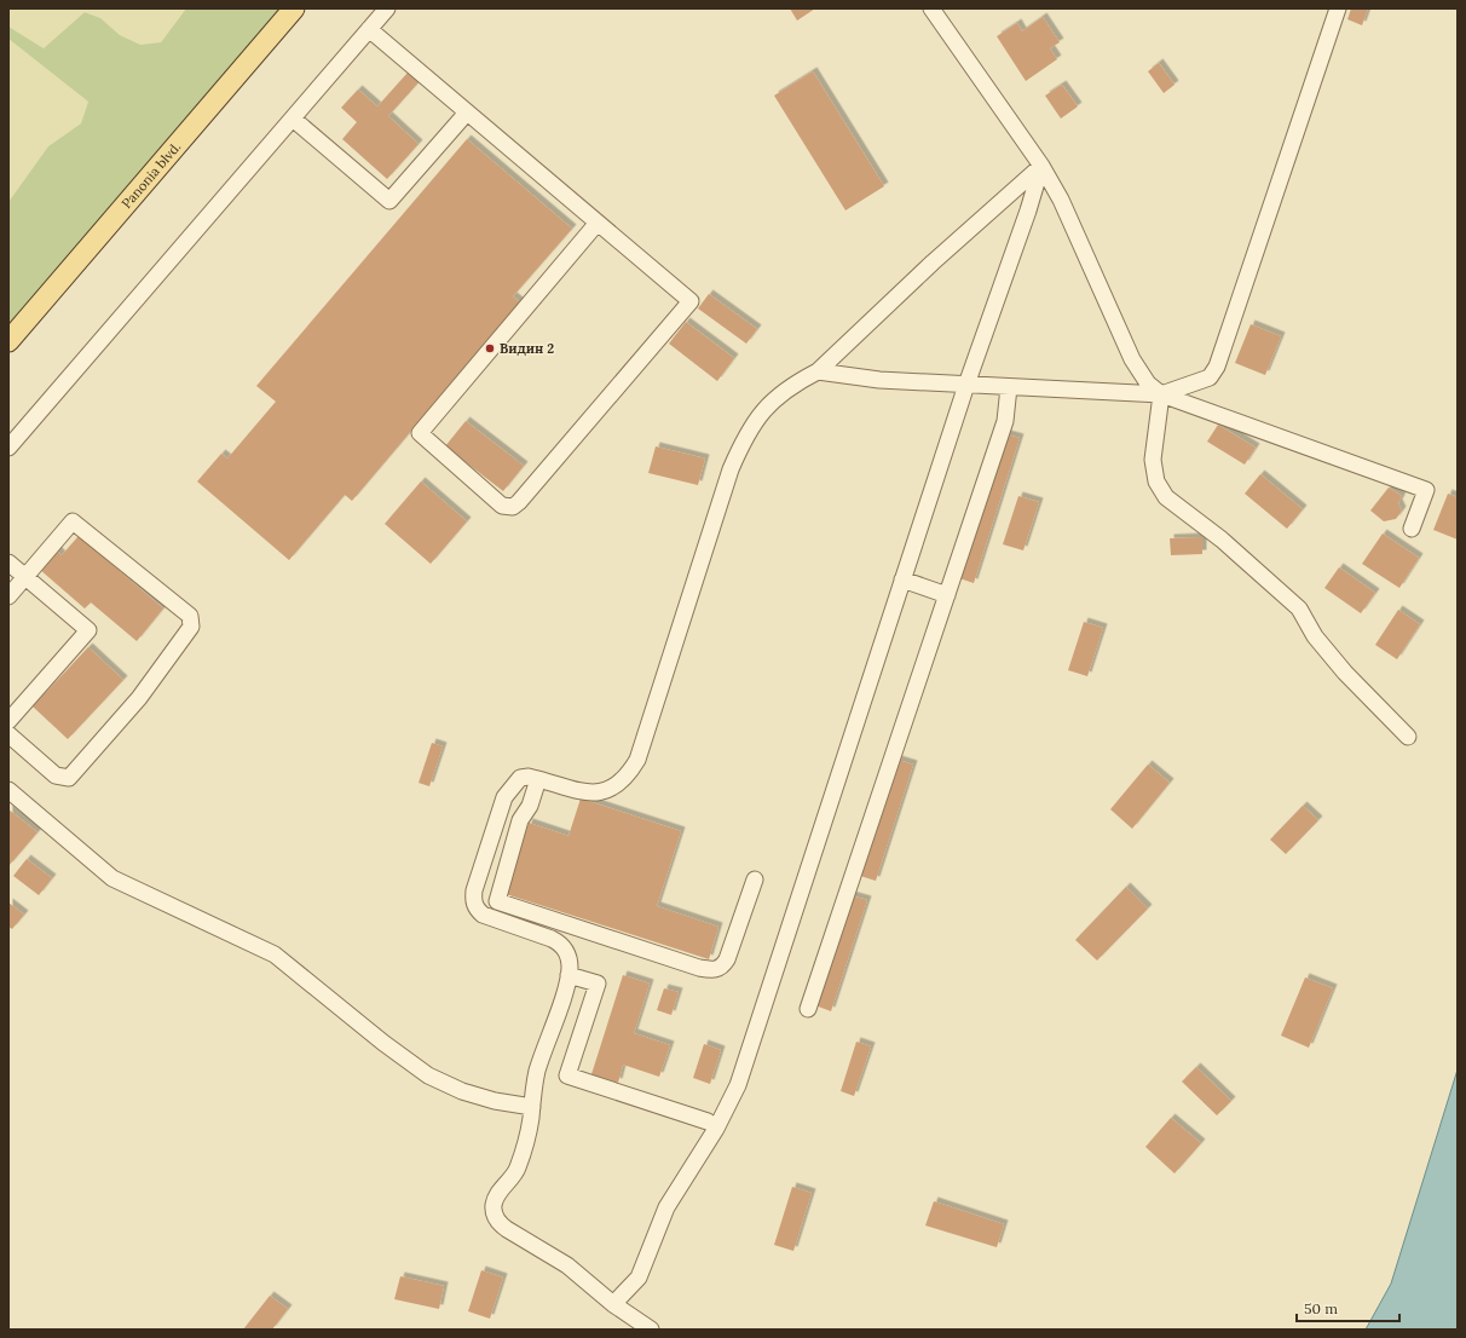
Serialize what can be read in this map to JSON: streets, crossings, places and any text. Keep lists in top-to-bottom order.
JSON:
{
  "streets": {
    "main road": ["Panonia blvd."]
  },
  "places": ["Видин 2"],
  "scale_bar": "50 m"
}
